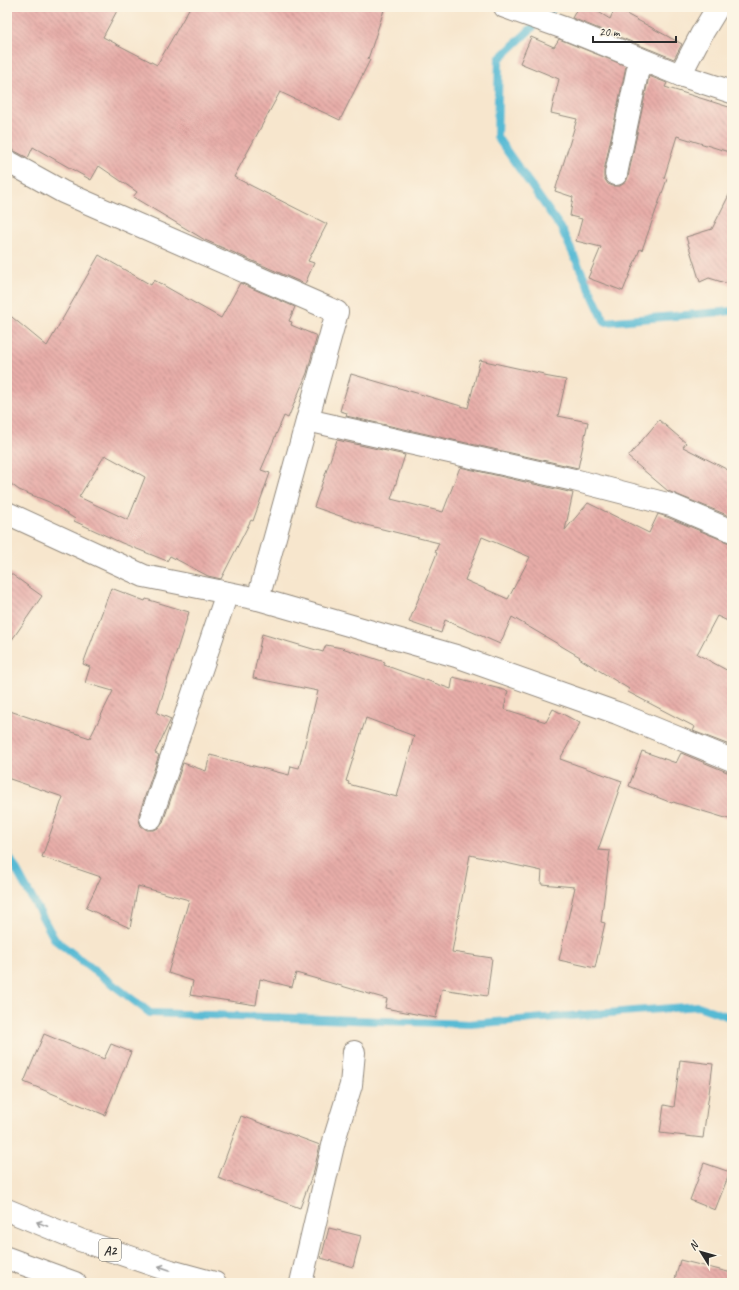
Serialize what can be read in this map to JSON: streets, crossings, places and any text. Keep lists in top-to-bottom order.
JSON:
{
  "streets": {
    "main road": ["A2"]
  },
  "scale_bar": "20 m",
  "north": "top left"
}
